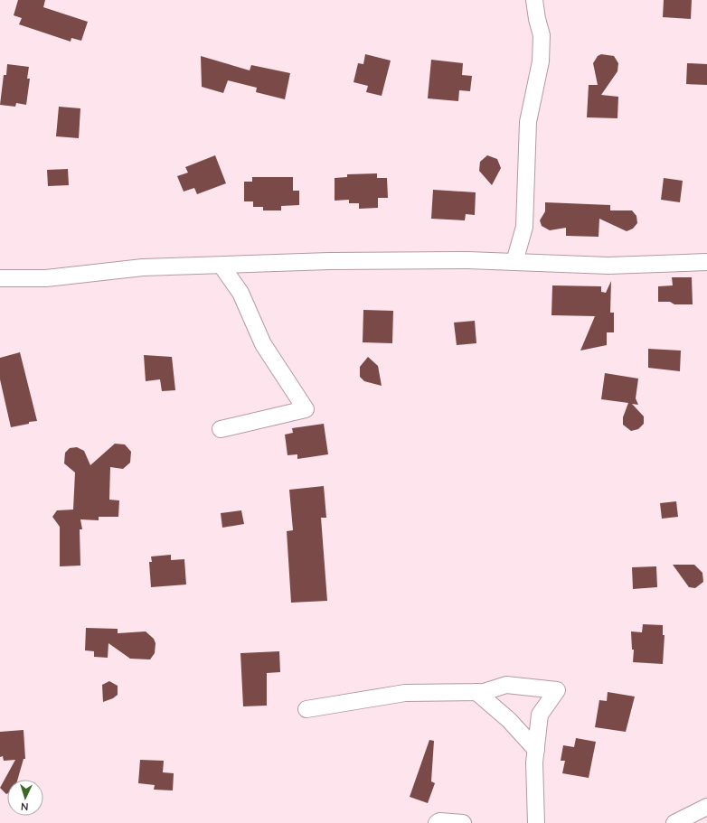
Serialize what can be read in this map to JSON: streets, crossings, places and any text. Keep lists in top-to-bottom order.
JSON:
{
  "north": "bottom"
}
